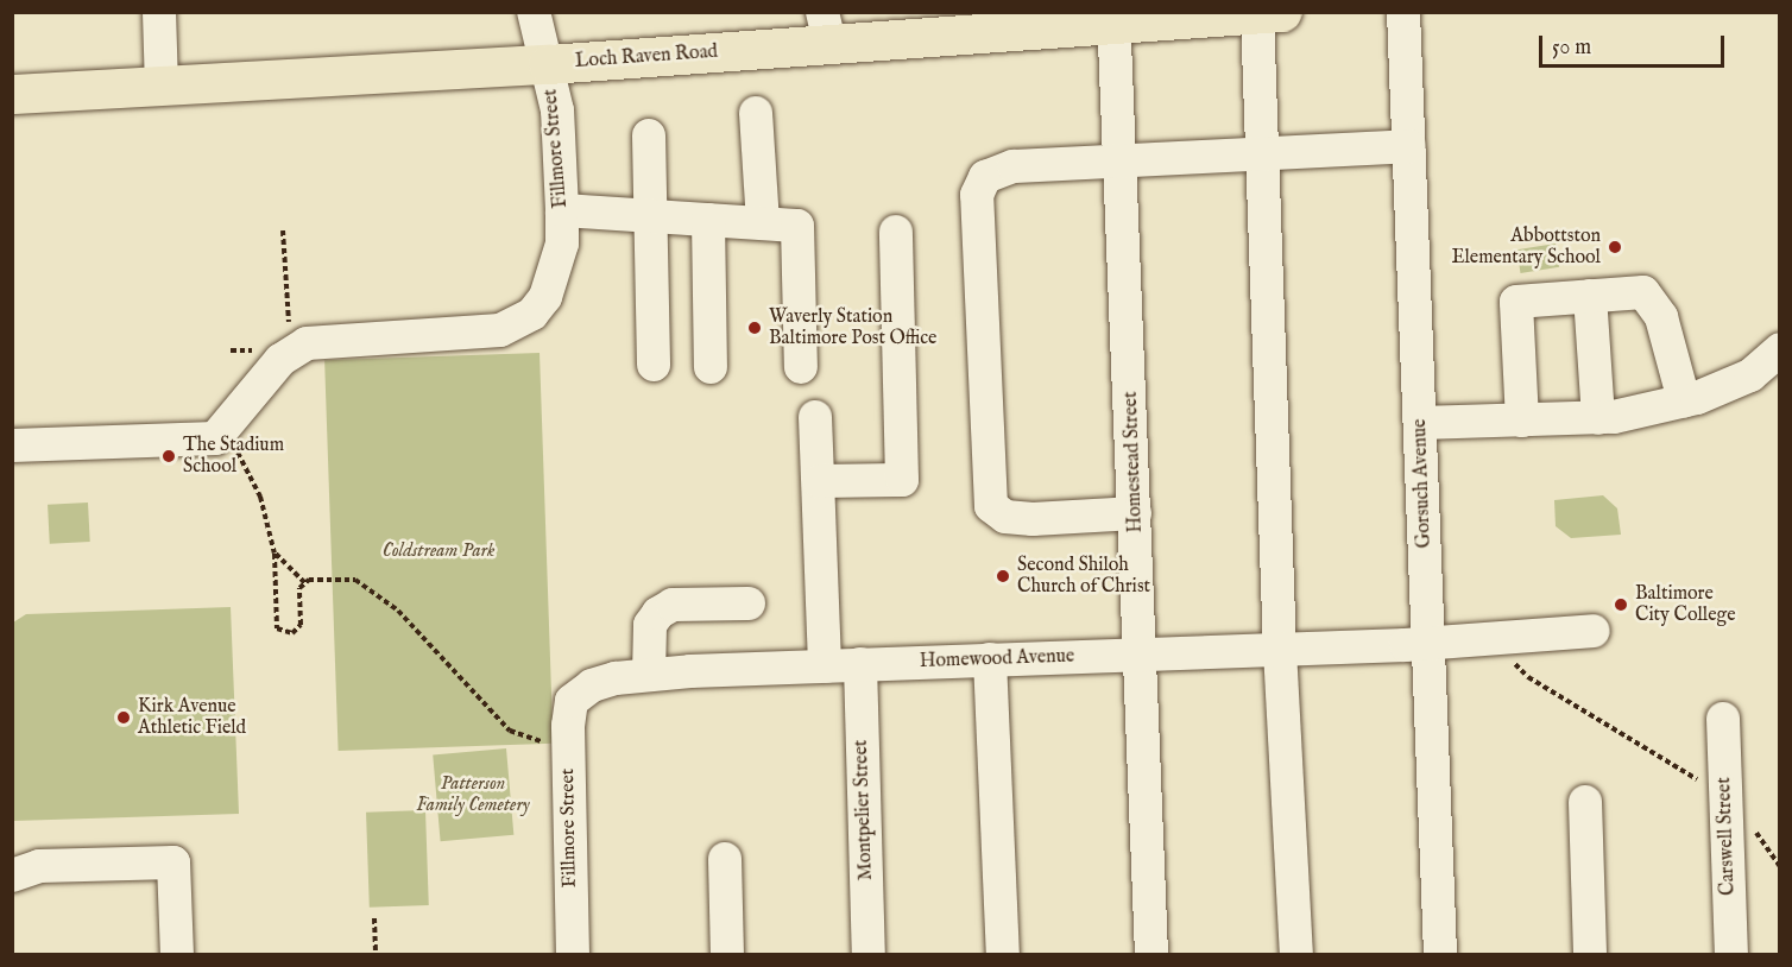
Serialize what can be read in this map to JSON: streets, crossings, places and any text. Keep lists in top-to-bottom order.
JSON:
{
  "streets": {
    "main road": ["Loch Raven Road"],
    "street": [
      "Fillmore Street",
      "Homestead Street",
      "Gorsuch Avenue",
      "Homewood Avenue",
      "Montpelier Street",
      "Carswell Street"
    ]
  },
  "crossings": [
    ["Loch Raven Road", "Fillmore Street"],
    ["Loch Raven Road", "Homestead Street"],
    ["Fillmore Street", "Homewood Avenue"],
    ["Homestead Street", "Homewood Avenue"],
    ["Gorsuch Avenue", "Homewood Avenue"],
    ["Homewood Avenue", "Montpelier Street"]
  ],
  "parks": ["Coldstream Park", "Patterson Family Cemetery"],
  "places": [
    "Abbottston Elementary School",
    "Waverly Station Baltimore Post Office",
    "The Stadium School",
    "Second Shiloh Church of Christ",
    "Baltimore City College",
    "Kirk Avenue Athletic Field"
  ],
  "scale_bar": "50 m"
}
